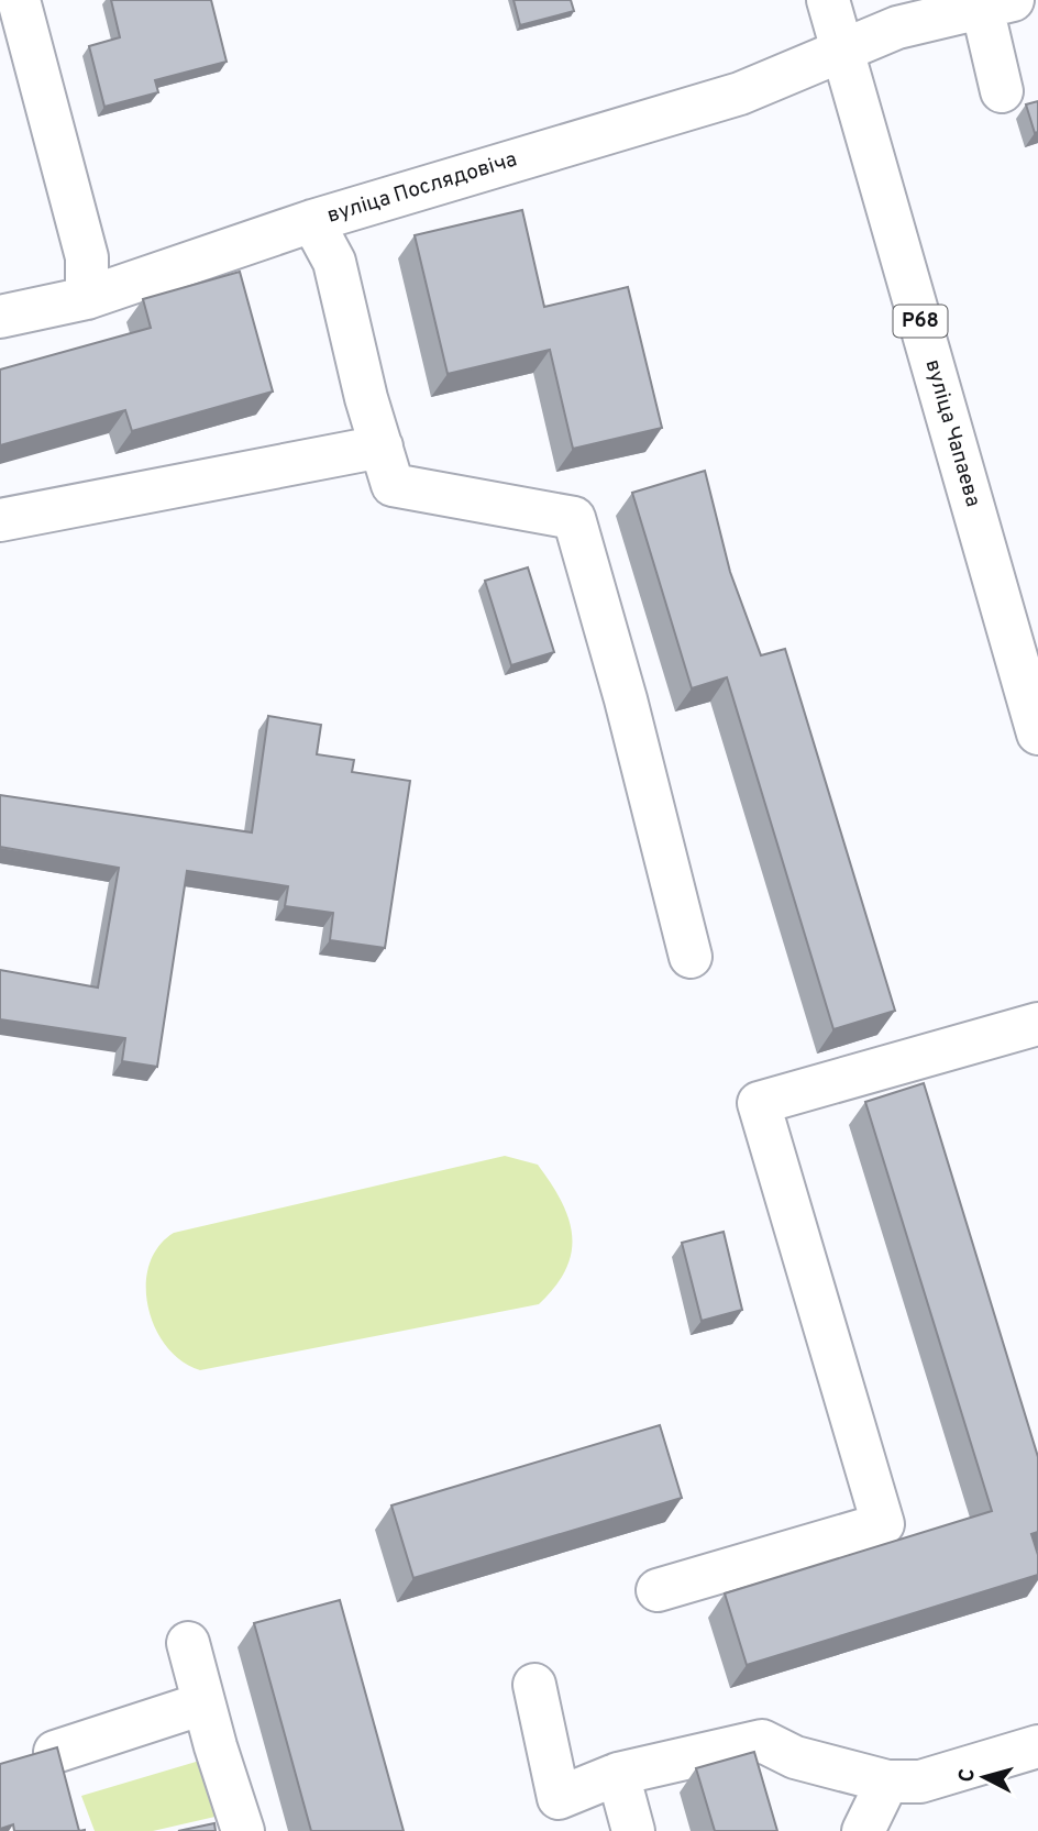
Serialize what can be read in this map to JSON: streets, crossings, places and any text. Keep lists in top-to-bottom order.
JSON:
{
  "streets": {
    "street": ["вуліца Послядовіча", "Р68", "вуліца Чапаева"]
  },
  "crossings": [
    ["вуліца Послядовіча", "вуліца Чапаева"]
  ],
  "north": "left"
}
